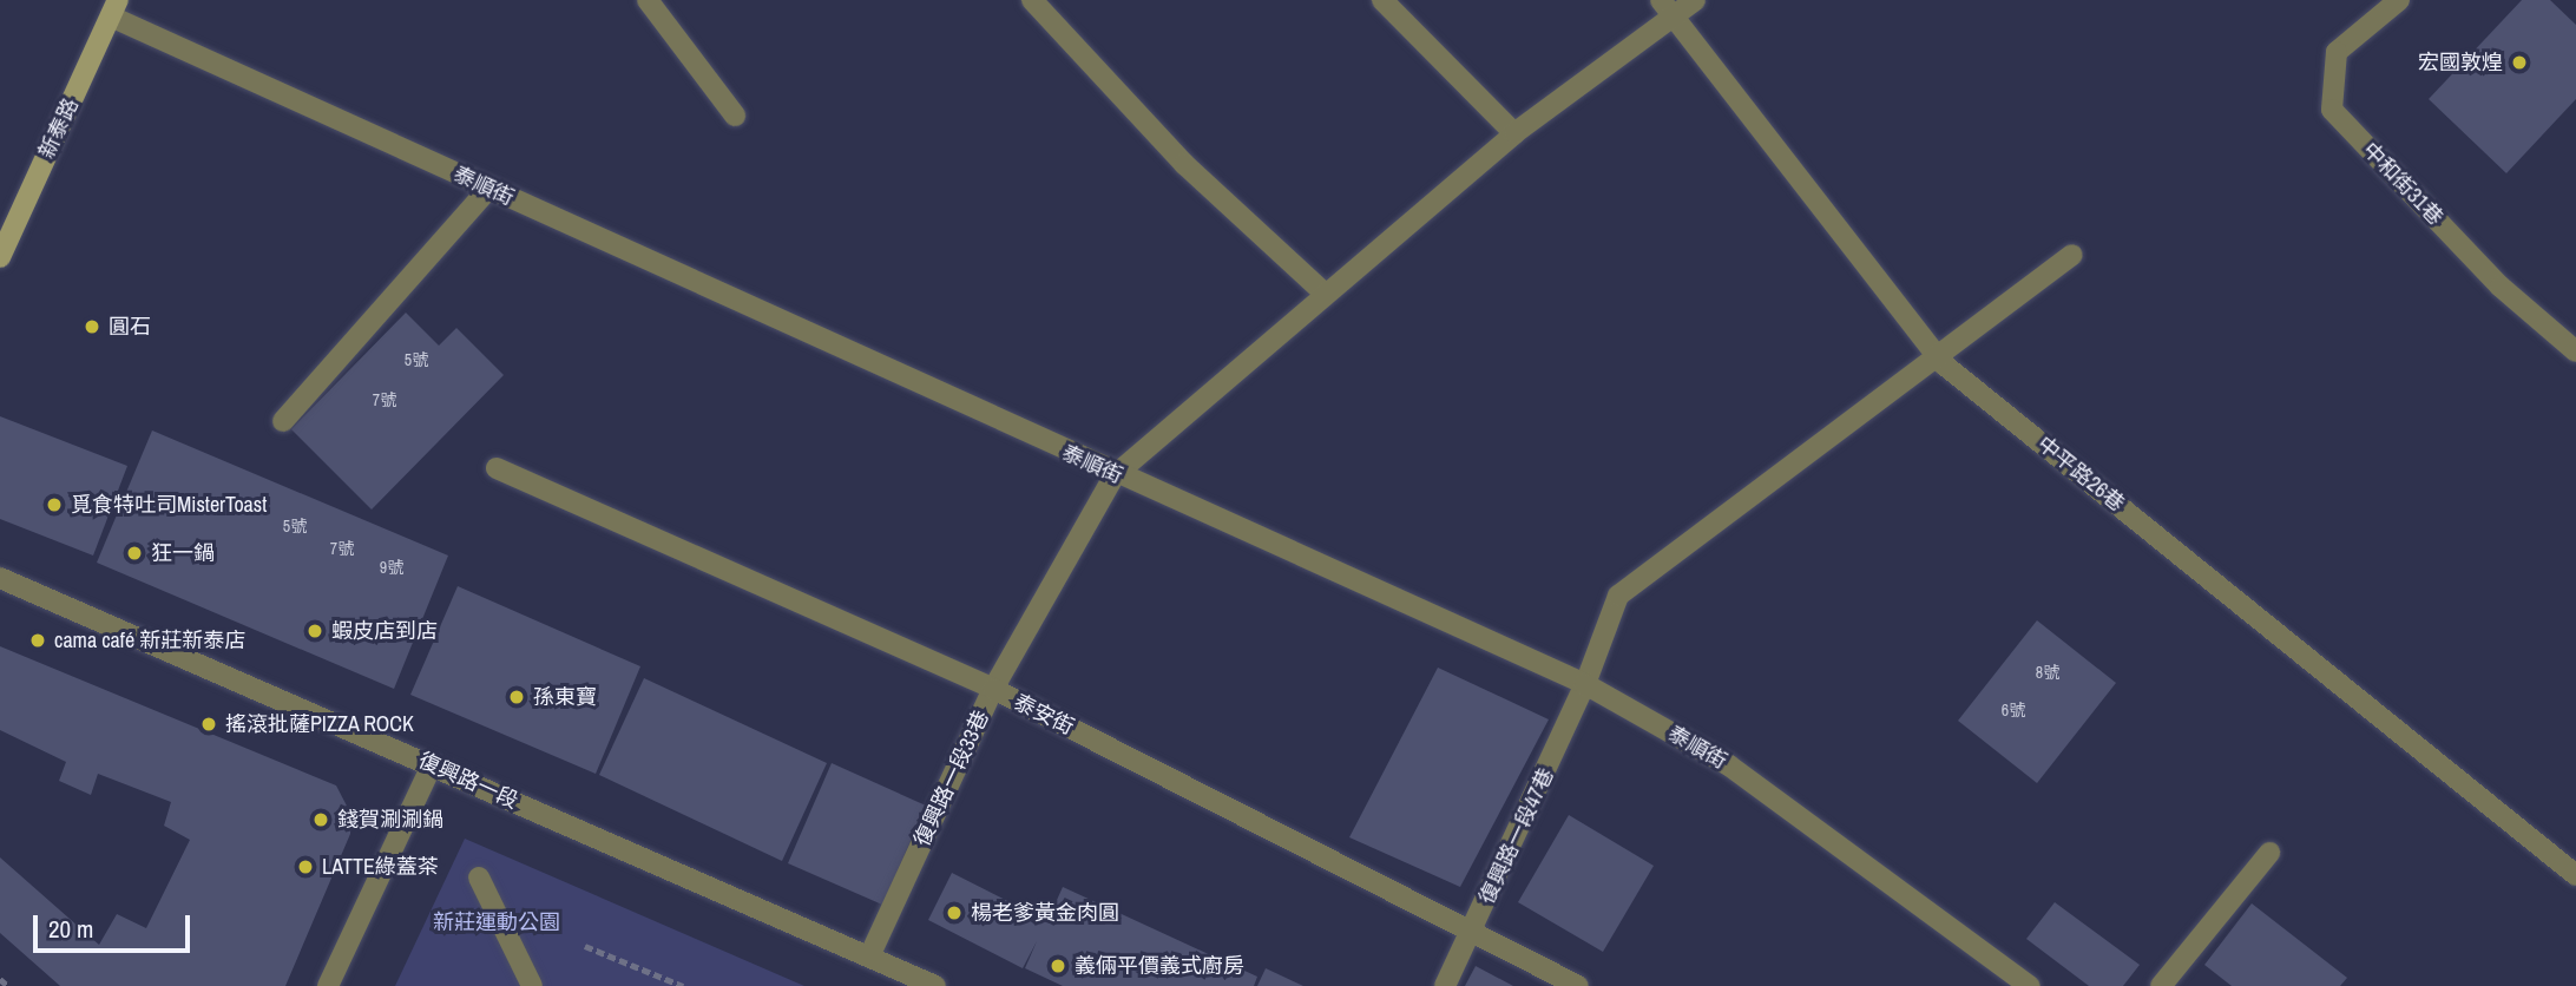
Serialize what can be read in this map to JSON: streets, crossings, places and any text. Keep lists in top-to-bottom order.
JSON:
{
  "streets": {
    "main road": ["新泰路"],
    "street": [
      "中和街31巷",
      "泰順街",
      "中平路26巷",
      "泰安街",
      "復興路一段33巷",
      "復興路一段",
      "復興路一段47巷"
    ]
  },
  "crossings": [
    ["新泰路", "泰順街"],
    ["泰順街", "復興路一段33巷"],
    ["泰順街", "復興路一段47巷"],
    ["中平路26巷", "復興路一段33巷"],
    ["中平路26巷", "復興路一段47巷"],
    ["泰安街", "復興路一段33巷"],
    ["泰安街", "復興路一段47巷"],
    ["復興路一段33巷", "復興路一段"]
  ],
  "parks": ["新莊運動公園"],
  "places": [
    "宏國敦煌",
    "圓石",
    "覓食特吐司MisterToast",
    "狂一鍋",
    "蝦皮店到店",
    "cama café 新莊新泰店",
    "孫東寶",
    "搖滾批薩PIZZA ROCK",
    "錢賀涮涮鍋",
    "LATTE綠蓋茶",
    "楊老爹黃金肉圓",
    "義倆平價義式廚房"
  ],
  "house_numbers": [
    "5號",
    "7號",
    "5號",
    "7號",
    "9號",
    "8號",
    "6號"
  ],
  "scale_bar": "20 m"
}
